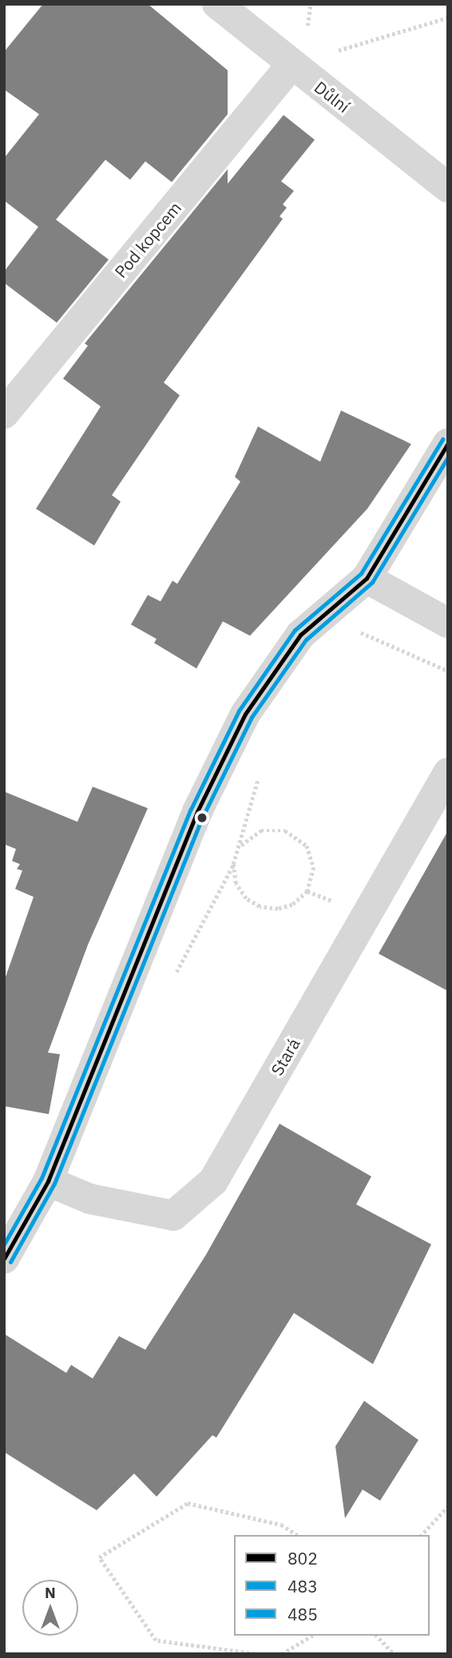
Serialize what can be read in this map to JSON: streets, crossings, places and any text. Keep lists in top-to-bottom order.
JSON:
{
  "streets": {
    "street": ["Důlní", "Pod kopcem", "Stará"]
  },
  "crossings": [
    ["Důlní", "Pod kopcem"]
  ],
  "lines": ["transit line 485", "transit line 802", "transit line 483"],
  "legend": ["802", "483", "485"],
  "north": "top"
}
